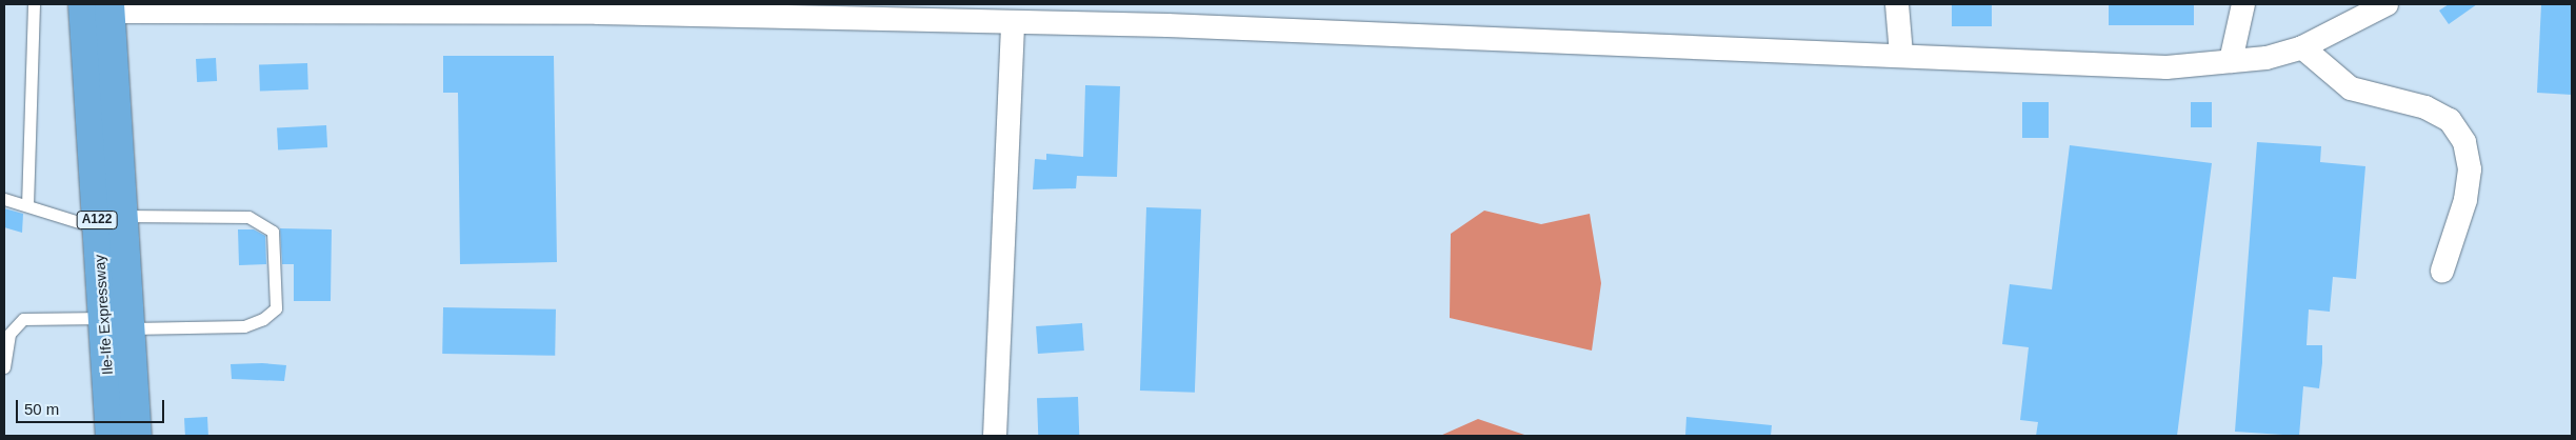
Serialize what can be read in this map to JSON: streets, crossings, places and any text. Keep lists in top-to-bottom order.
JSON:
{
  "streets": {
    "highway": ["A122", "Ile-Ife Expressway"]
  },
  "scale_bar": "50 m"
}
